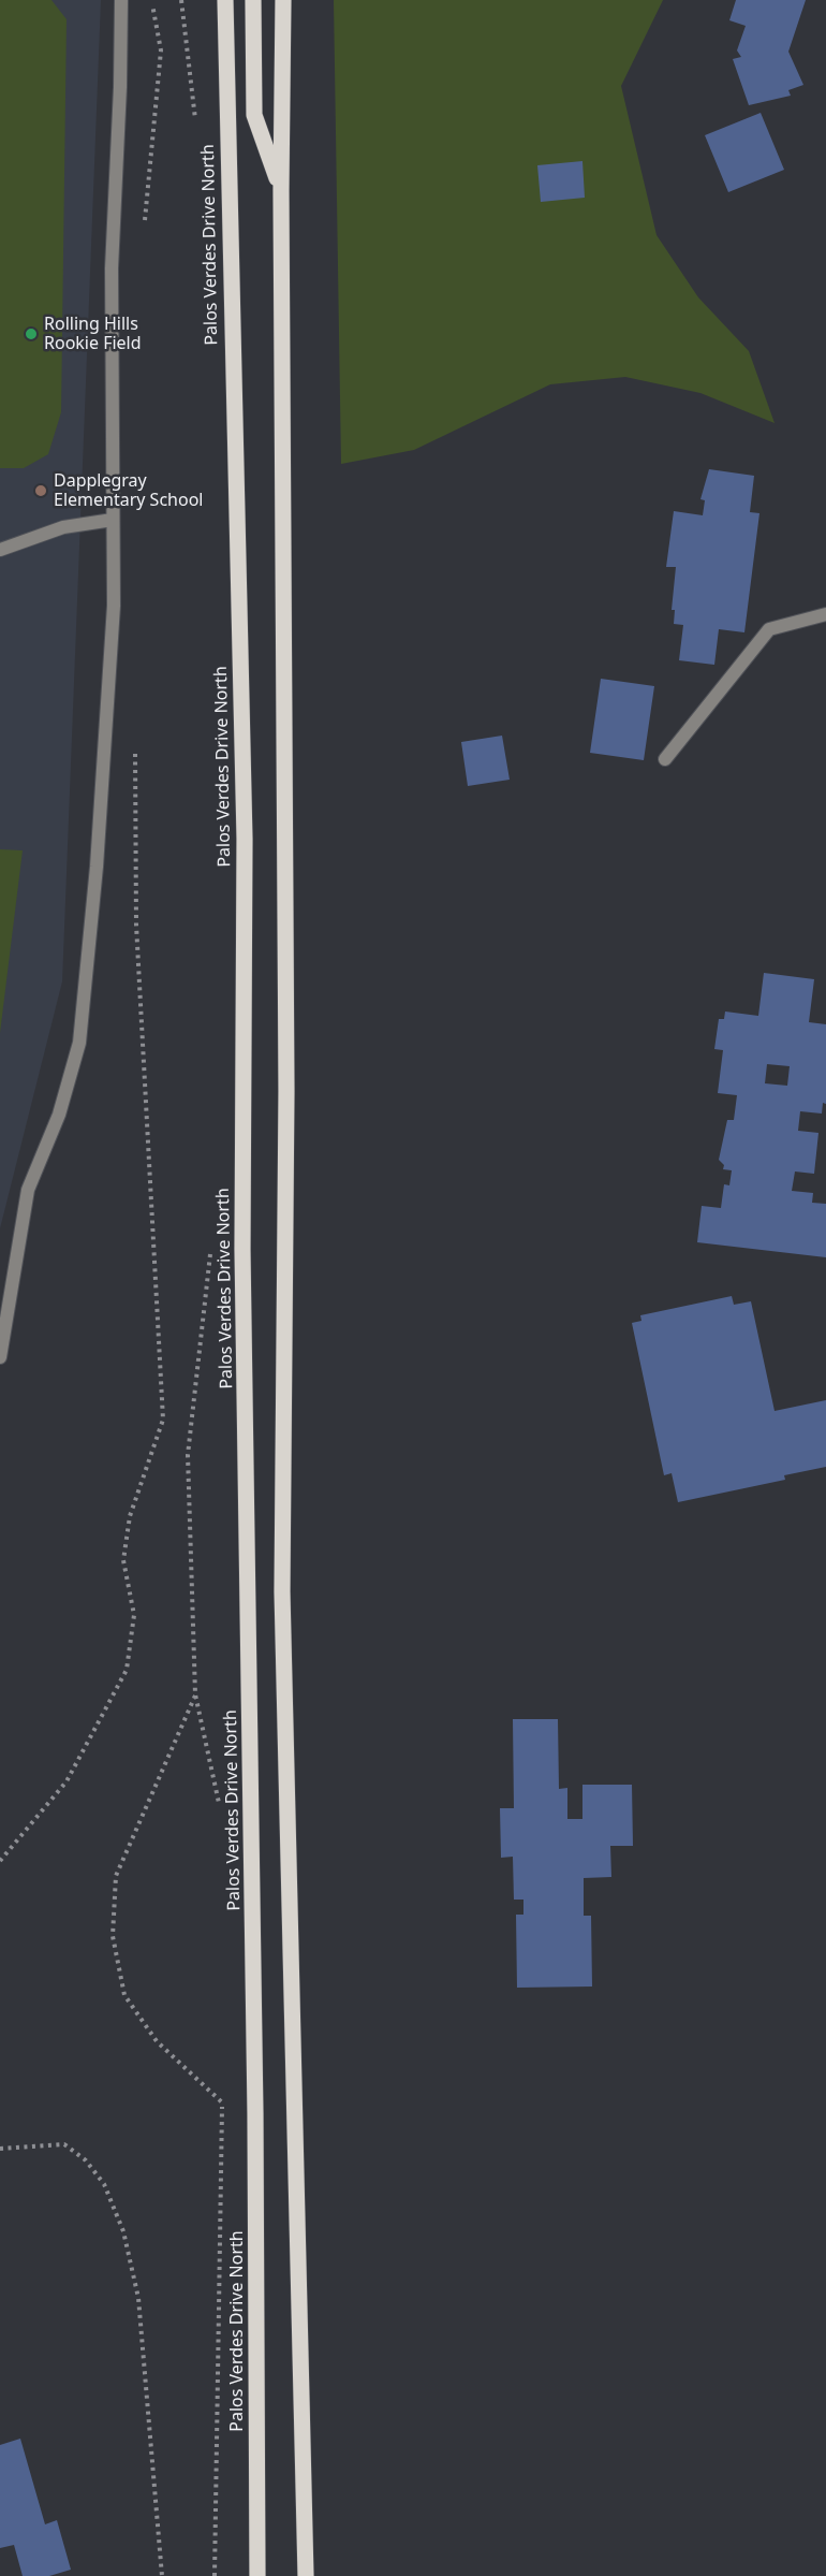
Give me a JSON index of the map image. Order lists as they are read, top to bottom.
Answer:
{
  "streets": {
    "main road": ["Palos Verdes Drive North"]
  },
  "places": ["Rolling Hills Rookie Field", "Dapplegray Elementary School"]
}
